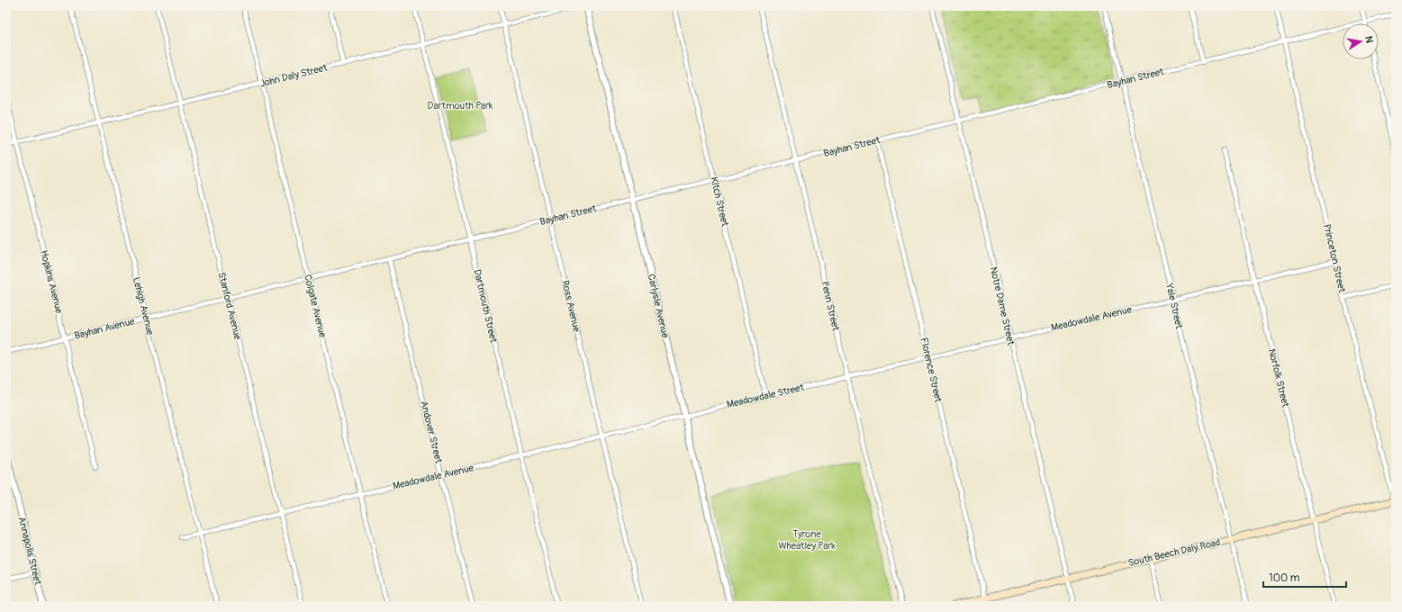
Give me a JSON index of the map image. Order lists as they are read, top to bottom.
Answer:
{
  "streets": {
    "main road": ["South Beech Daly Road"],
    "street": [
      "John Daly Street",
      "Bayhan Street",
      "Kitch Street",
      "Princeton Street",
      "Hopkins Avenue",
      "Lehigh Avenue",
      "Stanford Avenue",
      "Colgate Avenue",
      "Dartmouth Street",
      "Ross Avenue",
      "Carlysle Avenue",
      "Penn Street",
      "Notre Dame Street",
      "Yale Street",
      "Meadowdale Avenue",
      "Bayhan Avenue",
      "Florence Street",
      "Norfolk Street",
      "Meadowdale Street",
      "Andover Street",
      "Annapolis Street"
    ]
  },
  "crossings": [
    ["John Daly Street", "Hopkins Avenue"],
    ["John Daly Street", "Lehigh Avenue"],
    ["John Daly Street", "Stanford Avenue"],
    ["John Daly Street", "Colgate Avenue"],
    ["John Daly Street", "Dartmouth Street"],
    ["John Daly Street", "Ross Avenue"],
    ["Bayhan Street", "Kitch Street"],
    ["Bayhan Street", "Princeton Street"],
    ["Bayhan Street", "Colgate Avenue"],
    ["Bayhan Street", "Dartmouth Street"],
    ["Bayhan Street", "Ross Avenue"],
    ["Bayhan Street", "Carlysle Avenue"],
    ["Bayhan Street", "Penn Street"],
    ["Bayhan Street", "Notre Dame Street"],
    ["Bayhan Street", "Yale Street"],
    ["Bayhan Street", "Bayhan Avenue"],
    ["Bayhan Street", "Florence Street"],
    ["Bayhan Street", "Andover Street"],
    ["Kitch Street", "Meadowdale Street"],
    ["Princeton Street", "Meadowdale Avenue"],
    ["Princeton Street", "South Beech Daly Road"],
    ["Hopkins Avenue", "Bayhan Avenue"],
    ["Lehigh Avenue", "Meadowdale Avenue"],
    ["Lehigh Avenue", "Bayhan Avenue"],
    ["Stanford Avenue", "Meadowdale Avenue"],
    ["Stanford Avenue", "Bayhan Avenue"],
    ["Colgate Avenue", "Meadowdale Avenue"],
    ["Colgate Avenue", "Bayhan Avenue"],
    ["Dartmouth Street", "Meadowdale Avenue"],
    ["Ross Avenue", "Meadowdale Avenue"],
    ["Carlysle Avenue", "Meadowdale Avenue"],
    ["Carlysle Avenue", "Meadowdale Street"],
    ["Penn Street", "Meadowdale Avenue"],
    ["Penn Street", "Meadowdale Street"],
    ["Notre Dame Street", "Meadowdale Avenue"],
    ["Notre Dame Street", "South Beech Daly Road"],
    ["Yale Street", "Meadowdale Avenue"],
    ["Yale Street", "South Beech Daly Road"],
    ["Meadowdale Avenue", "Florence Street"],
    ["Meadowdale Avenue", "Norfolk Street"],
    ["Meadowdale Avenue", "Meadowdale Street"],
    ["Meadowdale Avenue", "Andover Street"],
    ["Florence Street", "South Beech Daly Road"],
    ["Norfolk Street", "South Beech Daly Road"]
  ],
  "parks": ["Dartmouth Park", "Tyrone Wheatley Park"],
  "scale_bar": "100 m",
  "north": "right"
}
